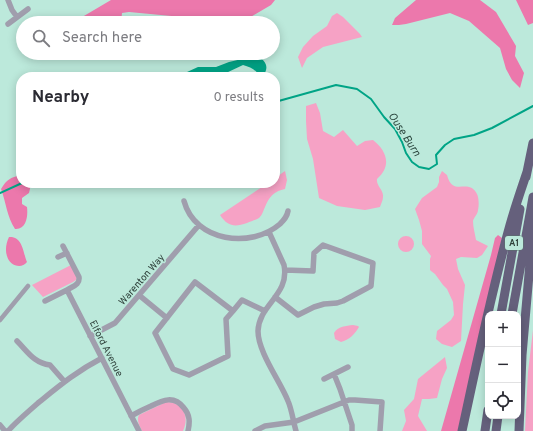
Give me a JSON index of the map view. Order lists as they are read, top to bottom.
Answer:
{
  "streets": {
    "highway": ["A1"],
    "street": ["Warenton Way", "Elford Avenue"]
  },
  "crossings": [
    ["Warenton Way", "Elford Avenue"]
  ],
  "water": ["Ouse Burn"],
  "page": {
    "search": "Search here",
    "heading": ["Nearby", "0 results"],
    "map_buttons": ["+", "−"]
  }
}
